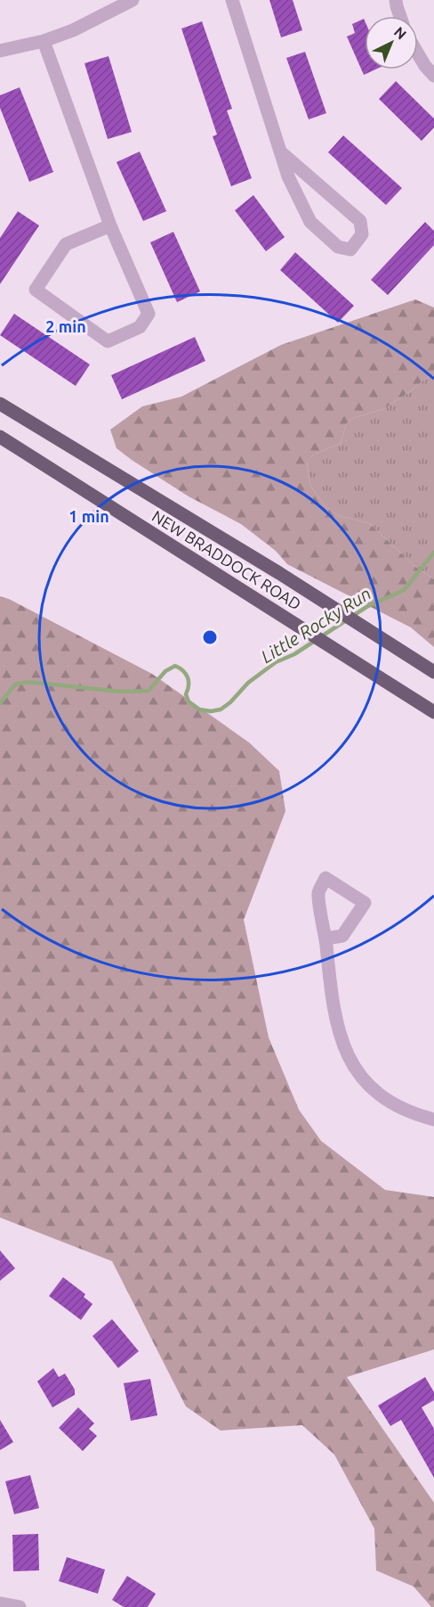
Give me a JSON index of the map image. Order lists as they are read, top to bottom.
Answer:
{
  "streets": {
    "main road": ["NEW BRADDOCK ROAD"]
  },
  "water": ["Little Rocky Run"],
  "north": "top right",
  "rings": ["2 min", "1 min"]
}
